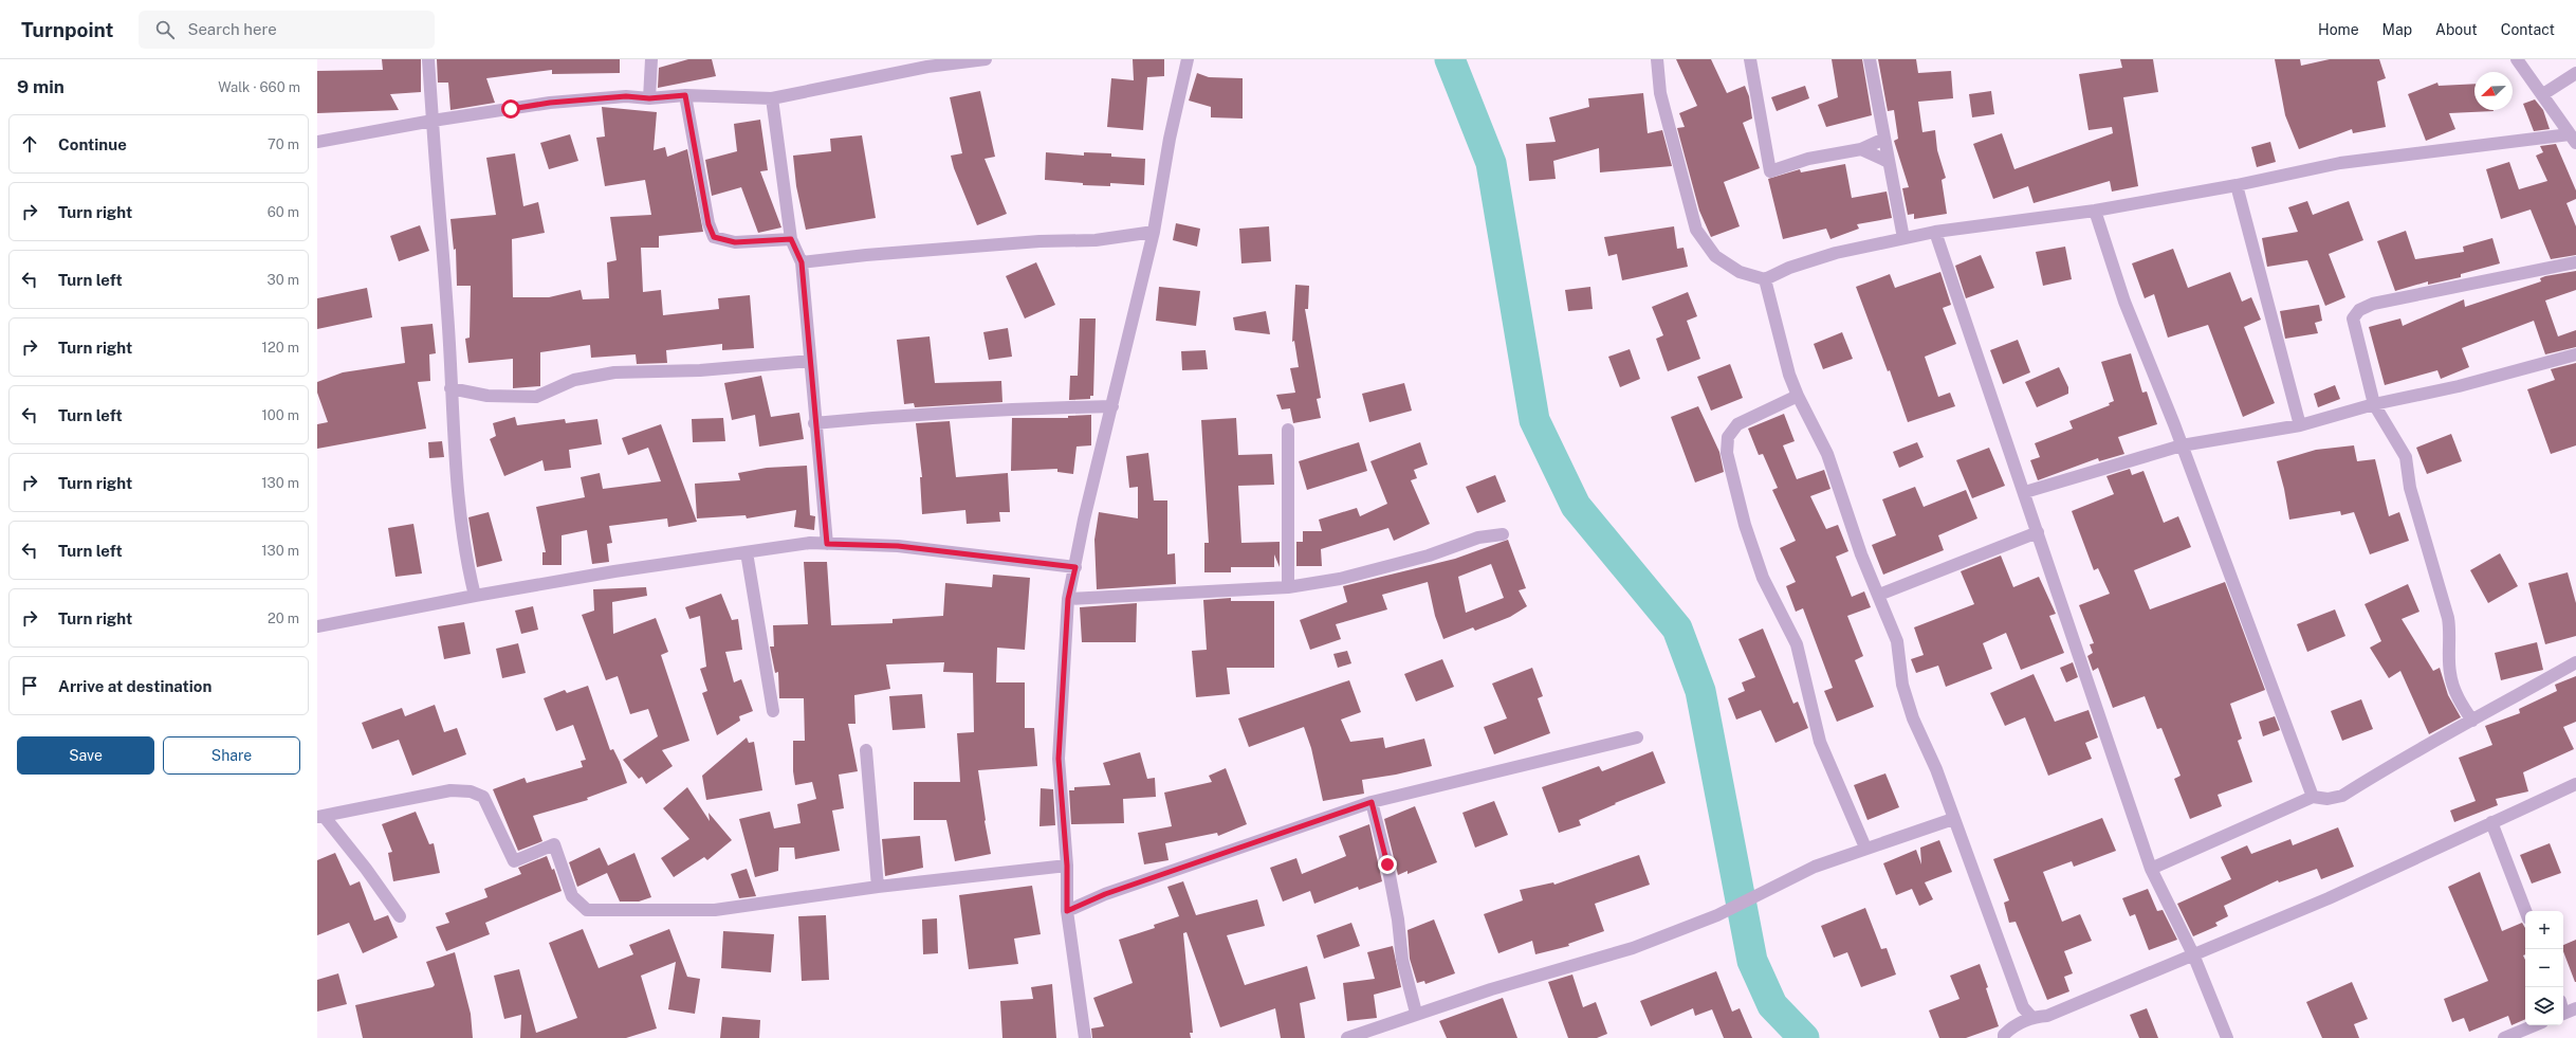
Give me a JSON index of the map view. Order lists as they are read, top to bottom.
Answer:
{
  "north": "bottom left",
  "page": {
    "header": "Turnpoint",
    "search": "Search here",
    "nav": [
      "Home",
      "Map",
      "About",
      "Contact"
    ],
    "heading": ["9 min", "Walk · 660 m"],
    "list": [
      ["Continue", "70 m"],
      ["Turn right", "60 m"],
      ["Turn left", "30 m"],
      ["Turn right", "120 m"],
      ["Turn left", "100 m"],
      ["Turn right", "130 m"],
      ["Turn left", "130 m"],
      ["Turn right", "20 m"],
      "Arrive at destination"
    ],
    "buttons": ["Save", "Share"],
    "map_buttons": ["+", "−"]
  }
}
